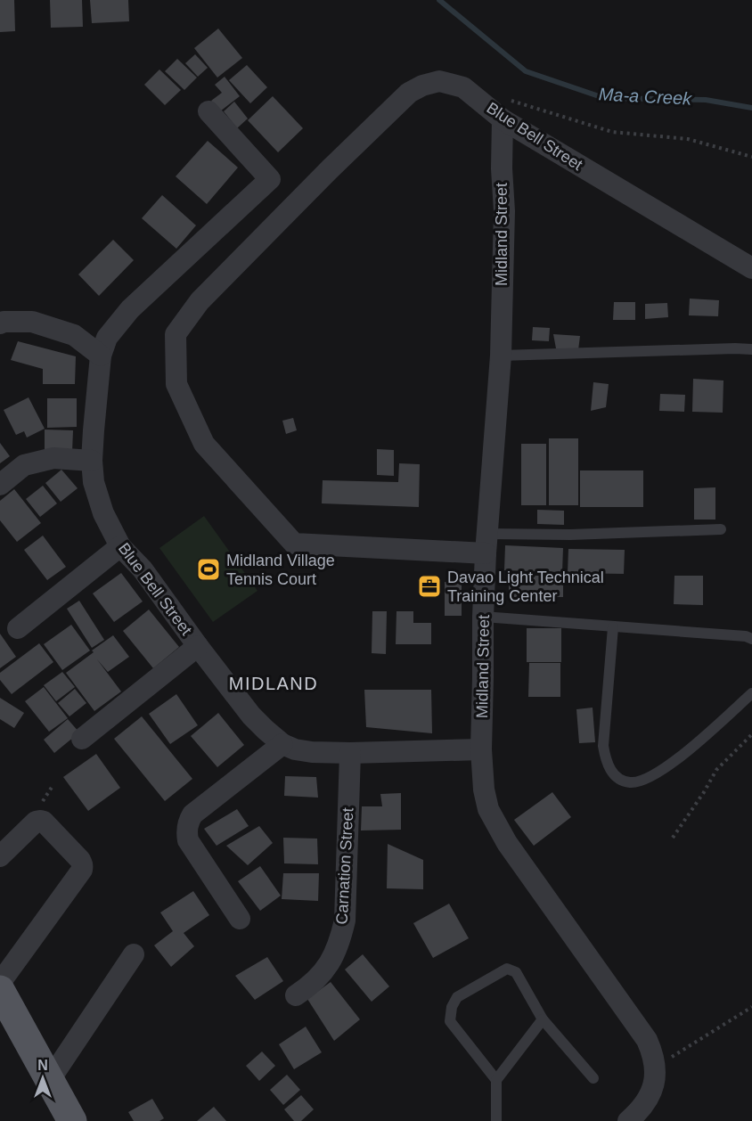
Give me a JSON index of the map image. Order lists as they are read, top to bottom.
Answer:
{
  "streets": {
    "street": ["Blue Bell Street", "Midland Street", "Carnation Street"]
  },
  "crossings": [
    ["Blue Bell Street", "Midland Street"],
    ["Blue Bell Street", "Carnation Street"]
  ],
  "districts": ["MIDLAND"],
  "water": ["Ma-a Creek"],
  "places": {
    "sports": ["Midland Village Tennis Court"],
    "office": ["Davao Light Technical Training Center"]
  },
  "north": "top"
}
